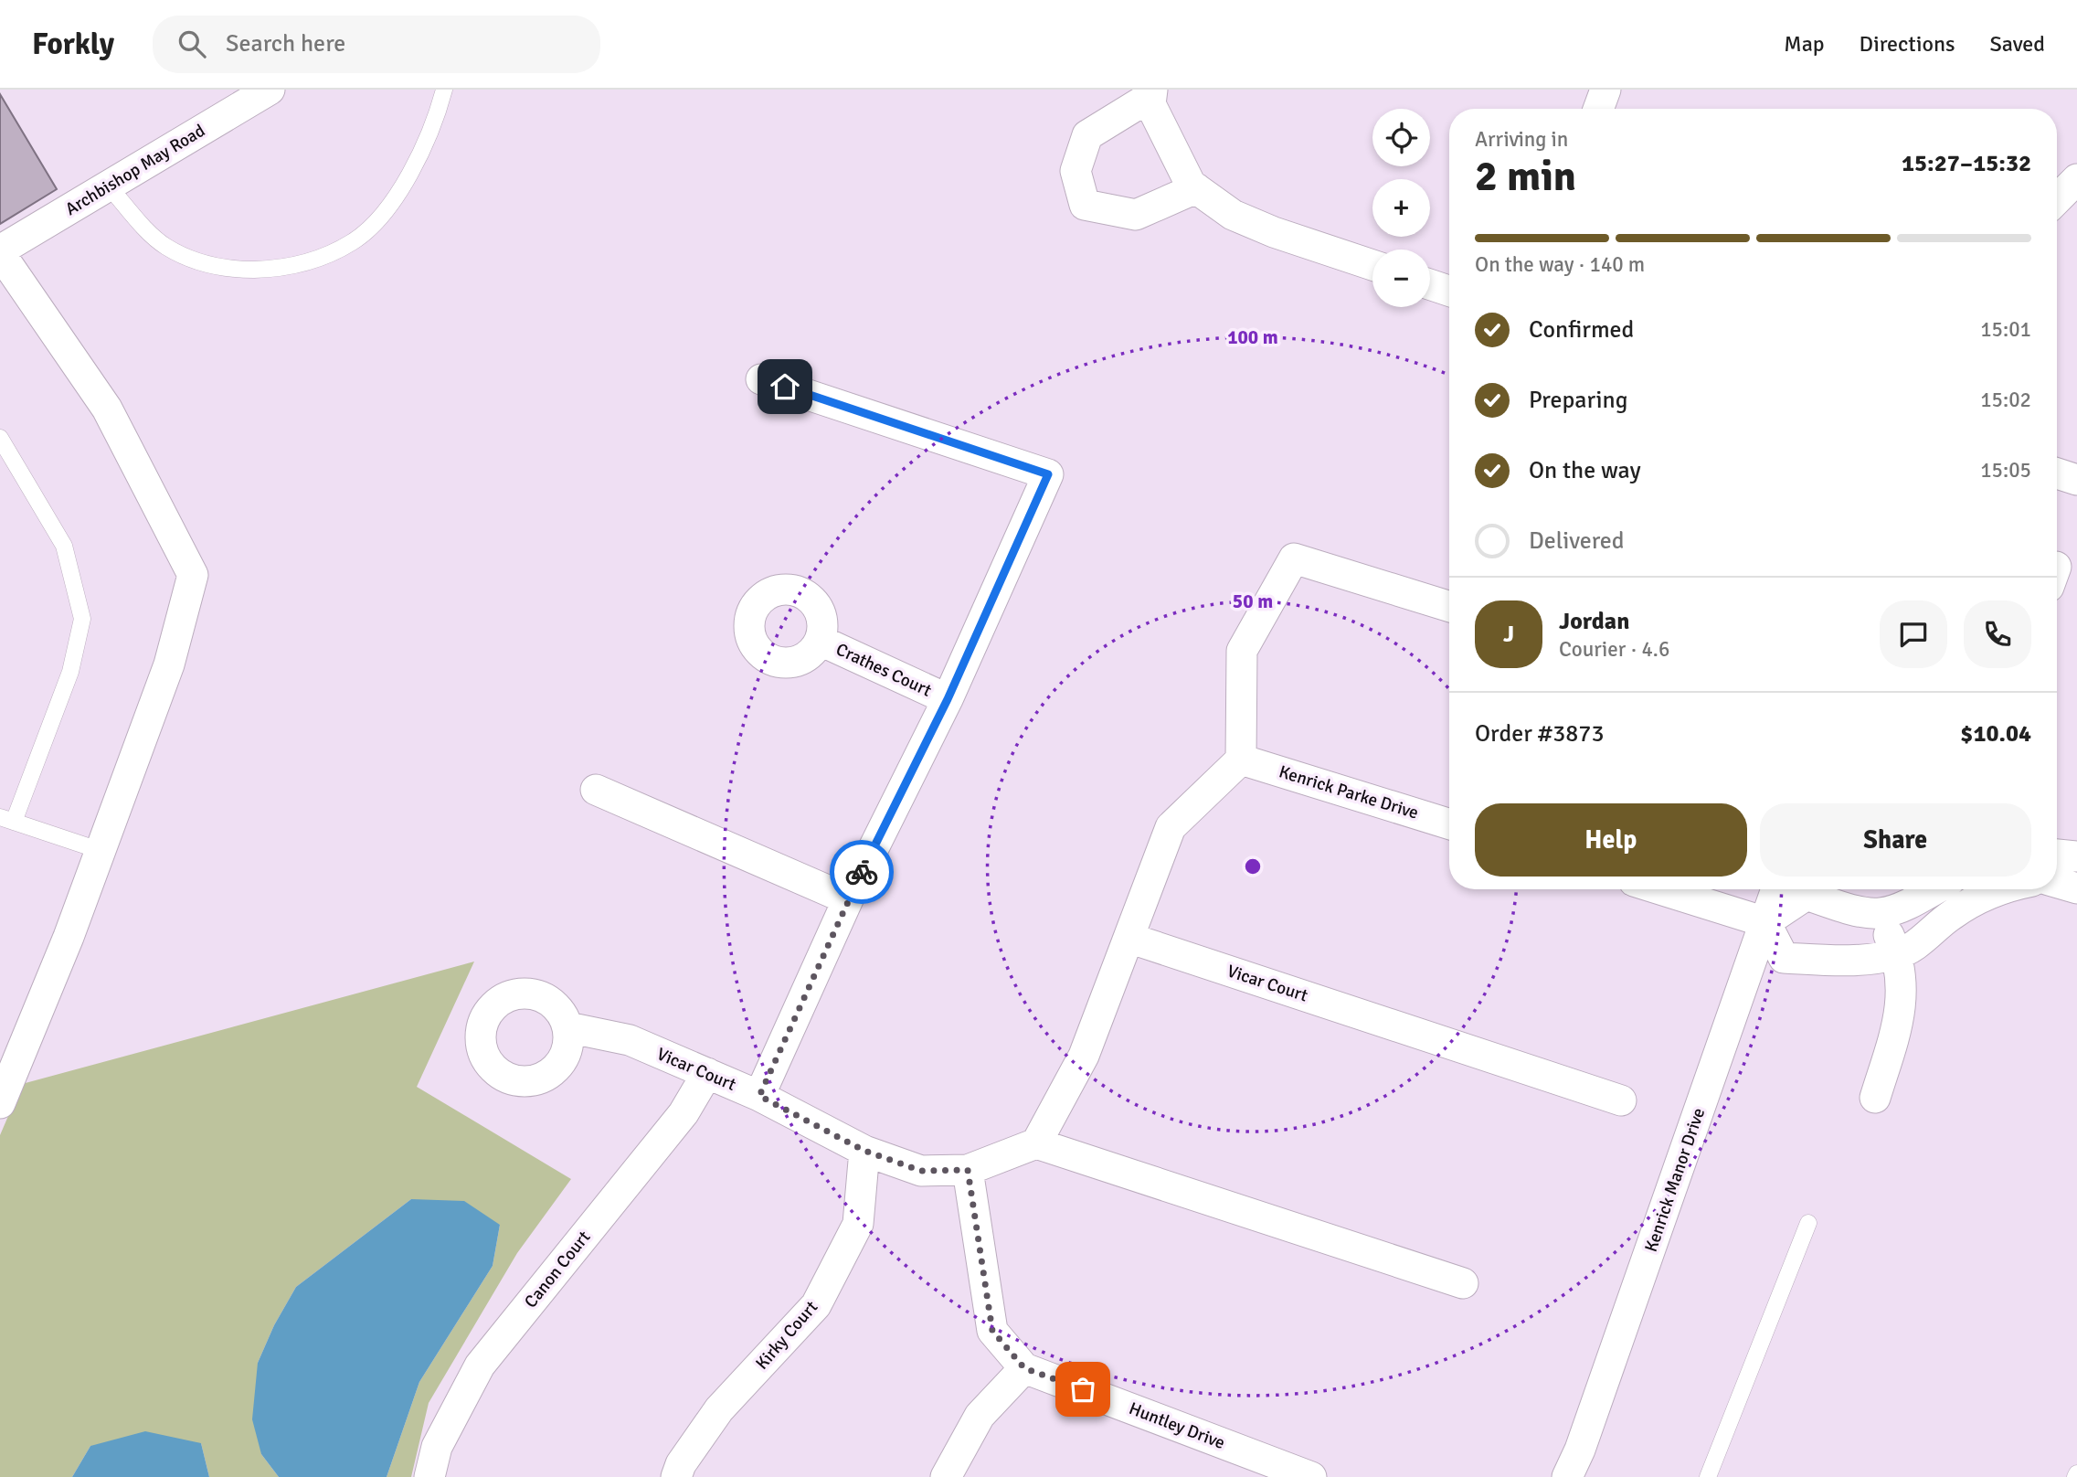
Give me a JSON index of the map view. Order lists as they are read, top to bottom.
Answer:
{
  "streets": {
    "street": [
      "Archbishop May Road",
      "Crathes Court",
      "Kenrick Parke Drive",
      "Vicar Court",
      "Kenrick Manor Drive",
      "Canon Court",
      "Kirky Court",
      "Huntley Drive"
    ]
  },
  "crossings": [
    ["Crathes Court", "Vicar Court"],
    ["Vicar Court", "Canon Court"],
    ["Vicar Court", "Kirky Court"],
    ["Vicar Court", "Huntley Drive"]
  ],
  "page": {
    "header": "Forkly",
    "search": "Search here",
    "nav": ["Map", "Directions", "Saved"],
    "map_buttons": ["+", "−"],
    "heading": ["2 min", "Arriving in", "15:27–15:32"],
    "panel": [
      "Jordan",
      "Courier · 4.6",
      "Order #3873",
      "$10.04"
    ],
    "bar": "On the way · 140 m",
    "list": [
      ["Confirmed", "15:01"],
      ["Preparing", "15:02"],
      ["On the way", "15:05"],
      "Delivered"
    ],
    "round": "J",
    "buttons": ["Help", "Share"]
  },
  "rings": ["100 m", "50 m"]
}
